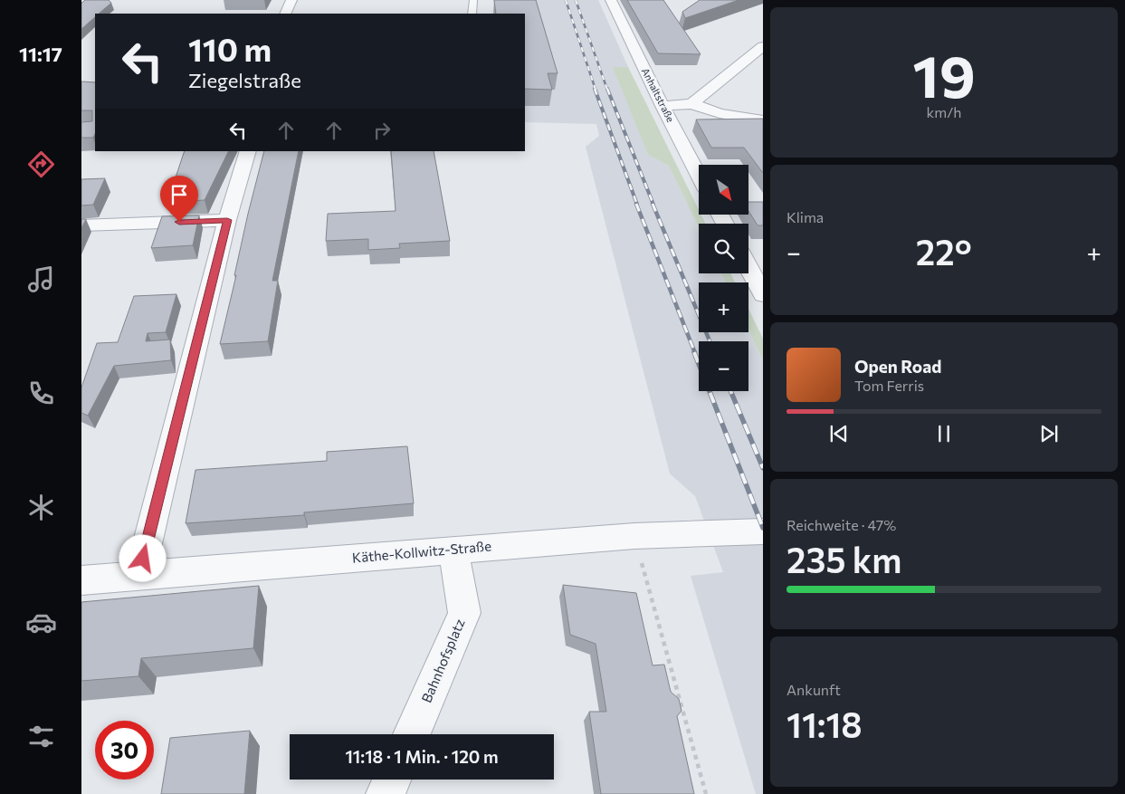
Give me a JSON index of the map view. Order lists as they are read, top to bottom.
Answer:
{
  "streets": {
    "street": ["Anhaltstraße", "Käthe-Kollwitz-Straße", "Bahnhofsplatz"]
  },
  "crossings": [
    ["Käthe-Kollwitz-Straße", "Bahnhofsplatz"]
  ],
  "north": "bottom right",
  "page": {
    "tabs": "11:17",
    "tile": [
      ["19", "km/h"],
      "Klima",
      ["Reichweite · 47%", "235 km"],
      ["Ankunft", "11:18"]
    ],
    "turn": ["110 m", "Ziegelstraße"],
    "map_buttons": ["+", "−"],
    "heat": ["−", "22°", "+"],
    "song": ["Open Road", "Tom Ferris"],
    "limit": "30",
    "trip": "11:18 · 1 Min. · 120 m"
  }
}
